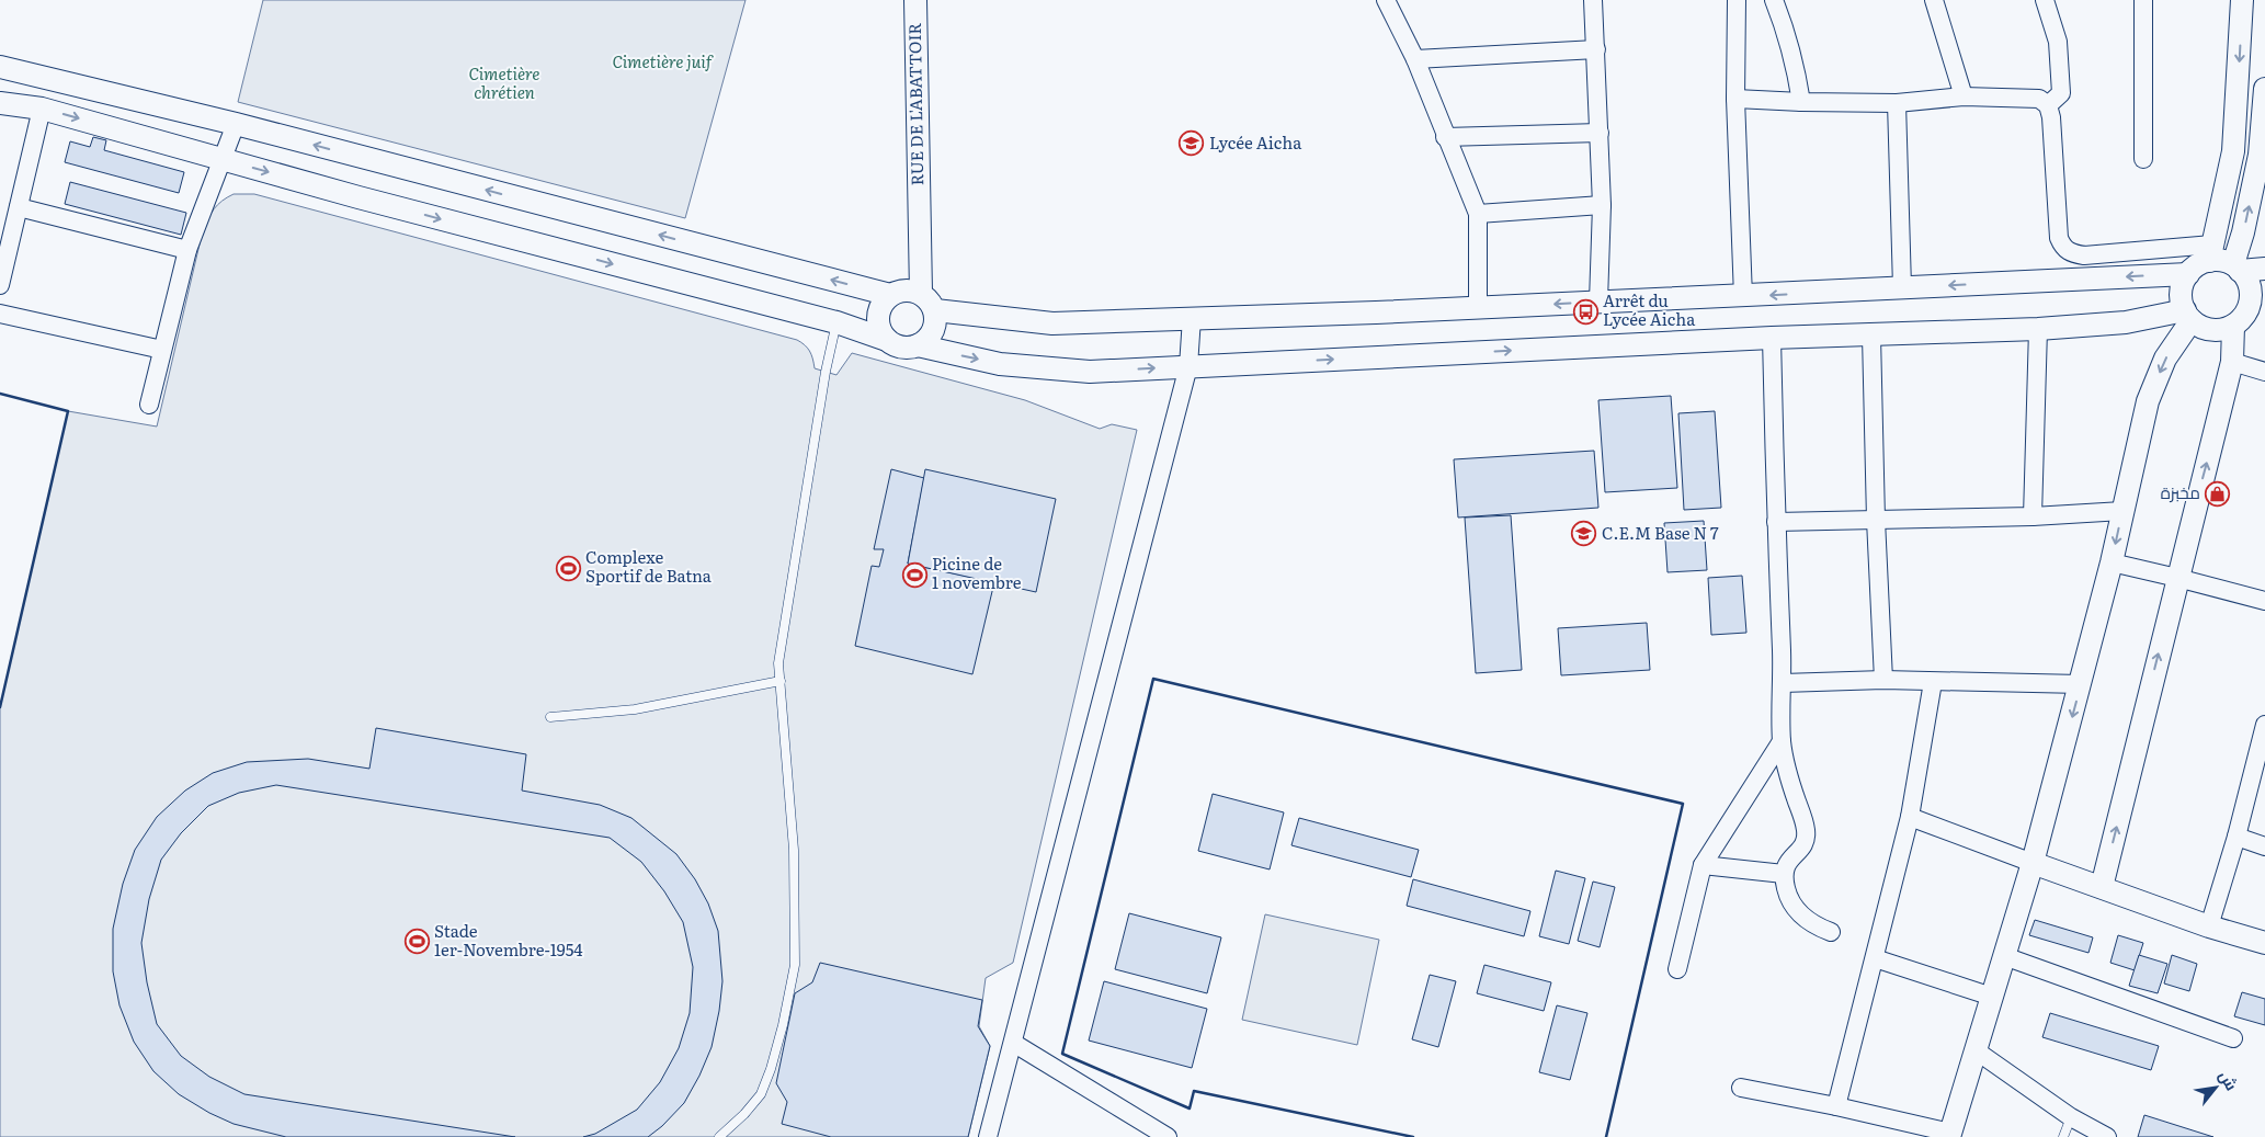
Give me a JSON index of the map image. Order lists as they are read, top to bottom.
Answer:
{
  "streets": {
    "street": ["RUE DE L'ABATTOIR"]
  },
  "parks": ["Cimetière juif", "Cimetière chrétien"],
  "places": {
    "school or university": ["Lycée Aicha", "C.E.M Base N 7"],
    "bus stop": ["Arrêt du Lycée Aicha"],
    "shop": ["مخبزة"],
    "sports": ["Complexe Sportif de Batna", "Picine de 1 novembre", "Stade 1er-Novembre-1954"]
  },
  "north": "top right"
}
